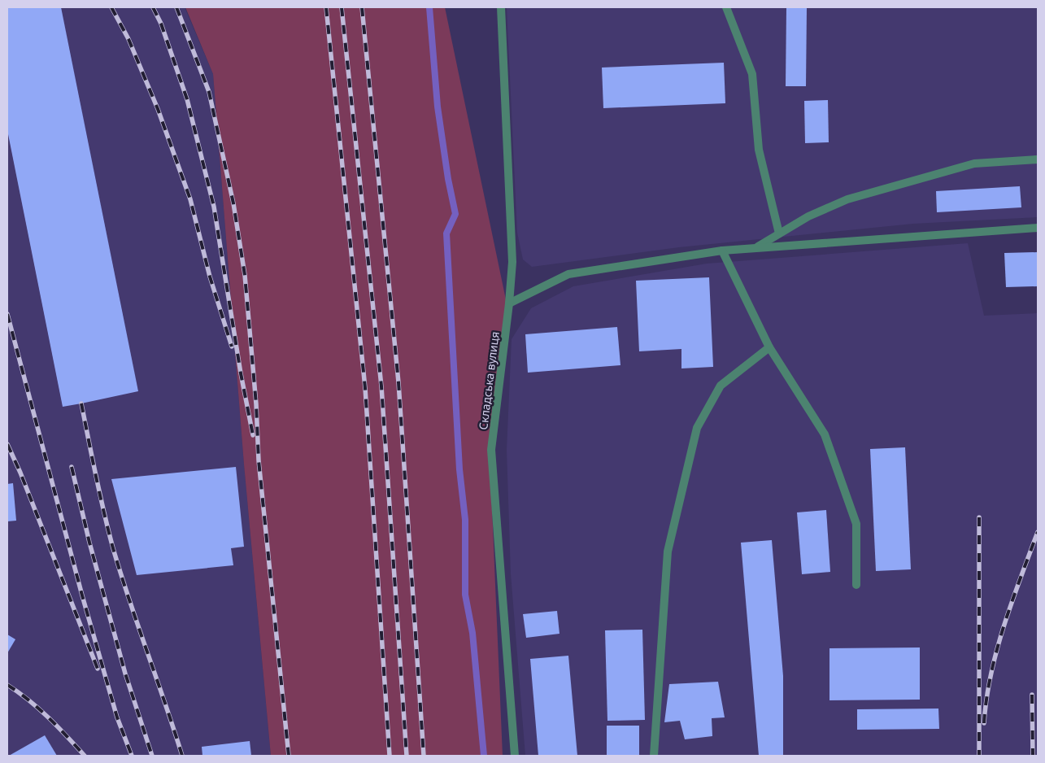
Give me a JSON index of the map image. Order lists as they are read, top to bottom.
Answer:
{
  "streets": {
    "street": ["Складська вулиця"]
  }
}
